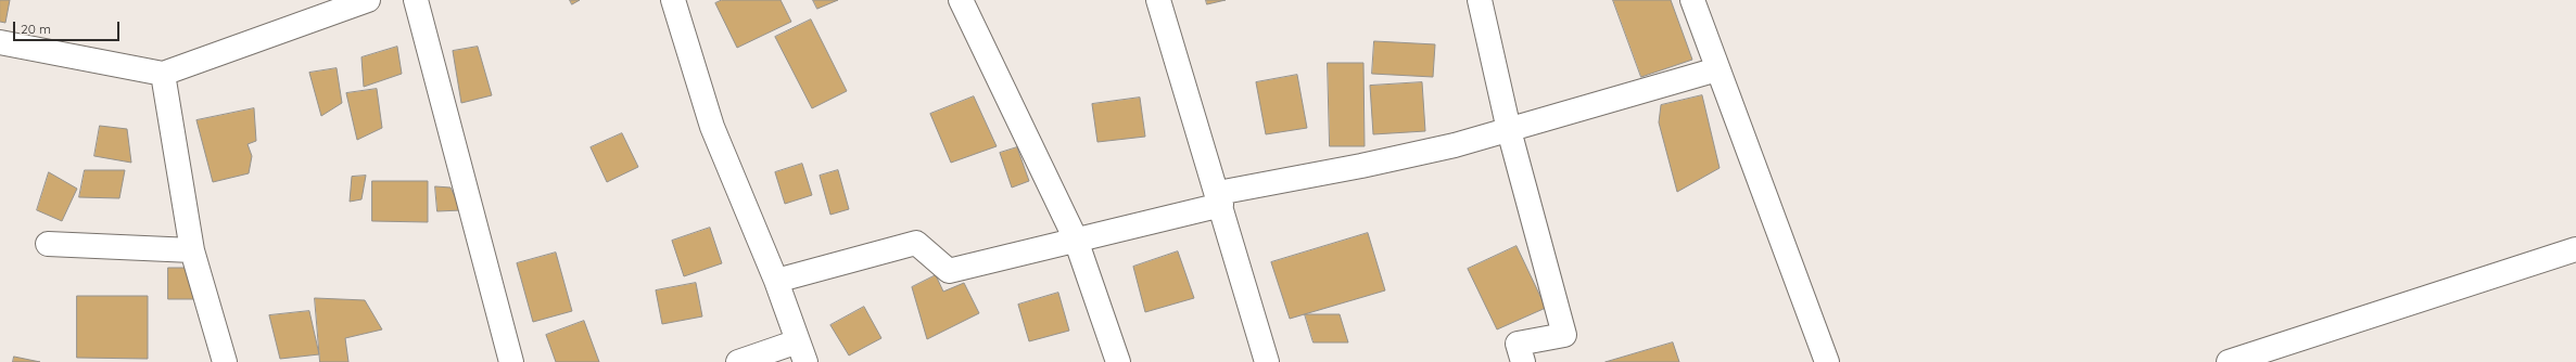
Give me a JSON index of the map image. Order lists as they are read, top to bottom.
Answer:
{
  "scale_bar": "20 m"
}
